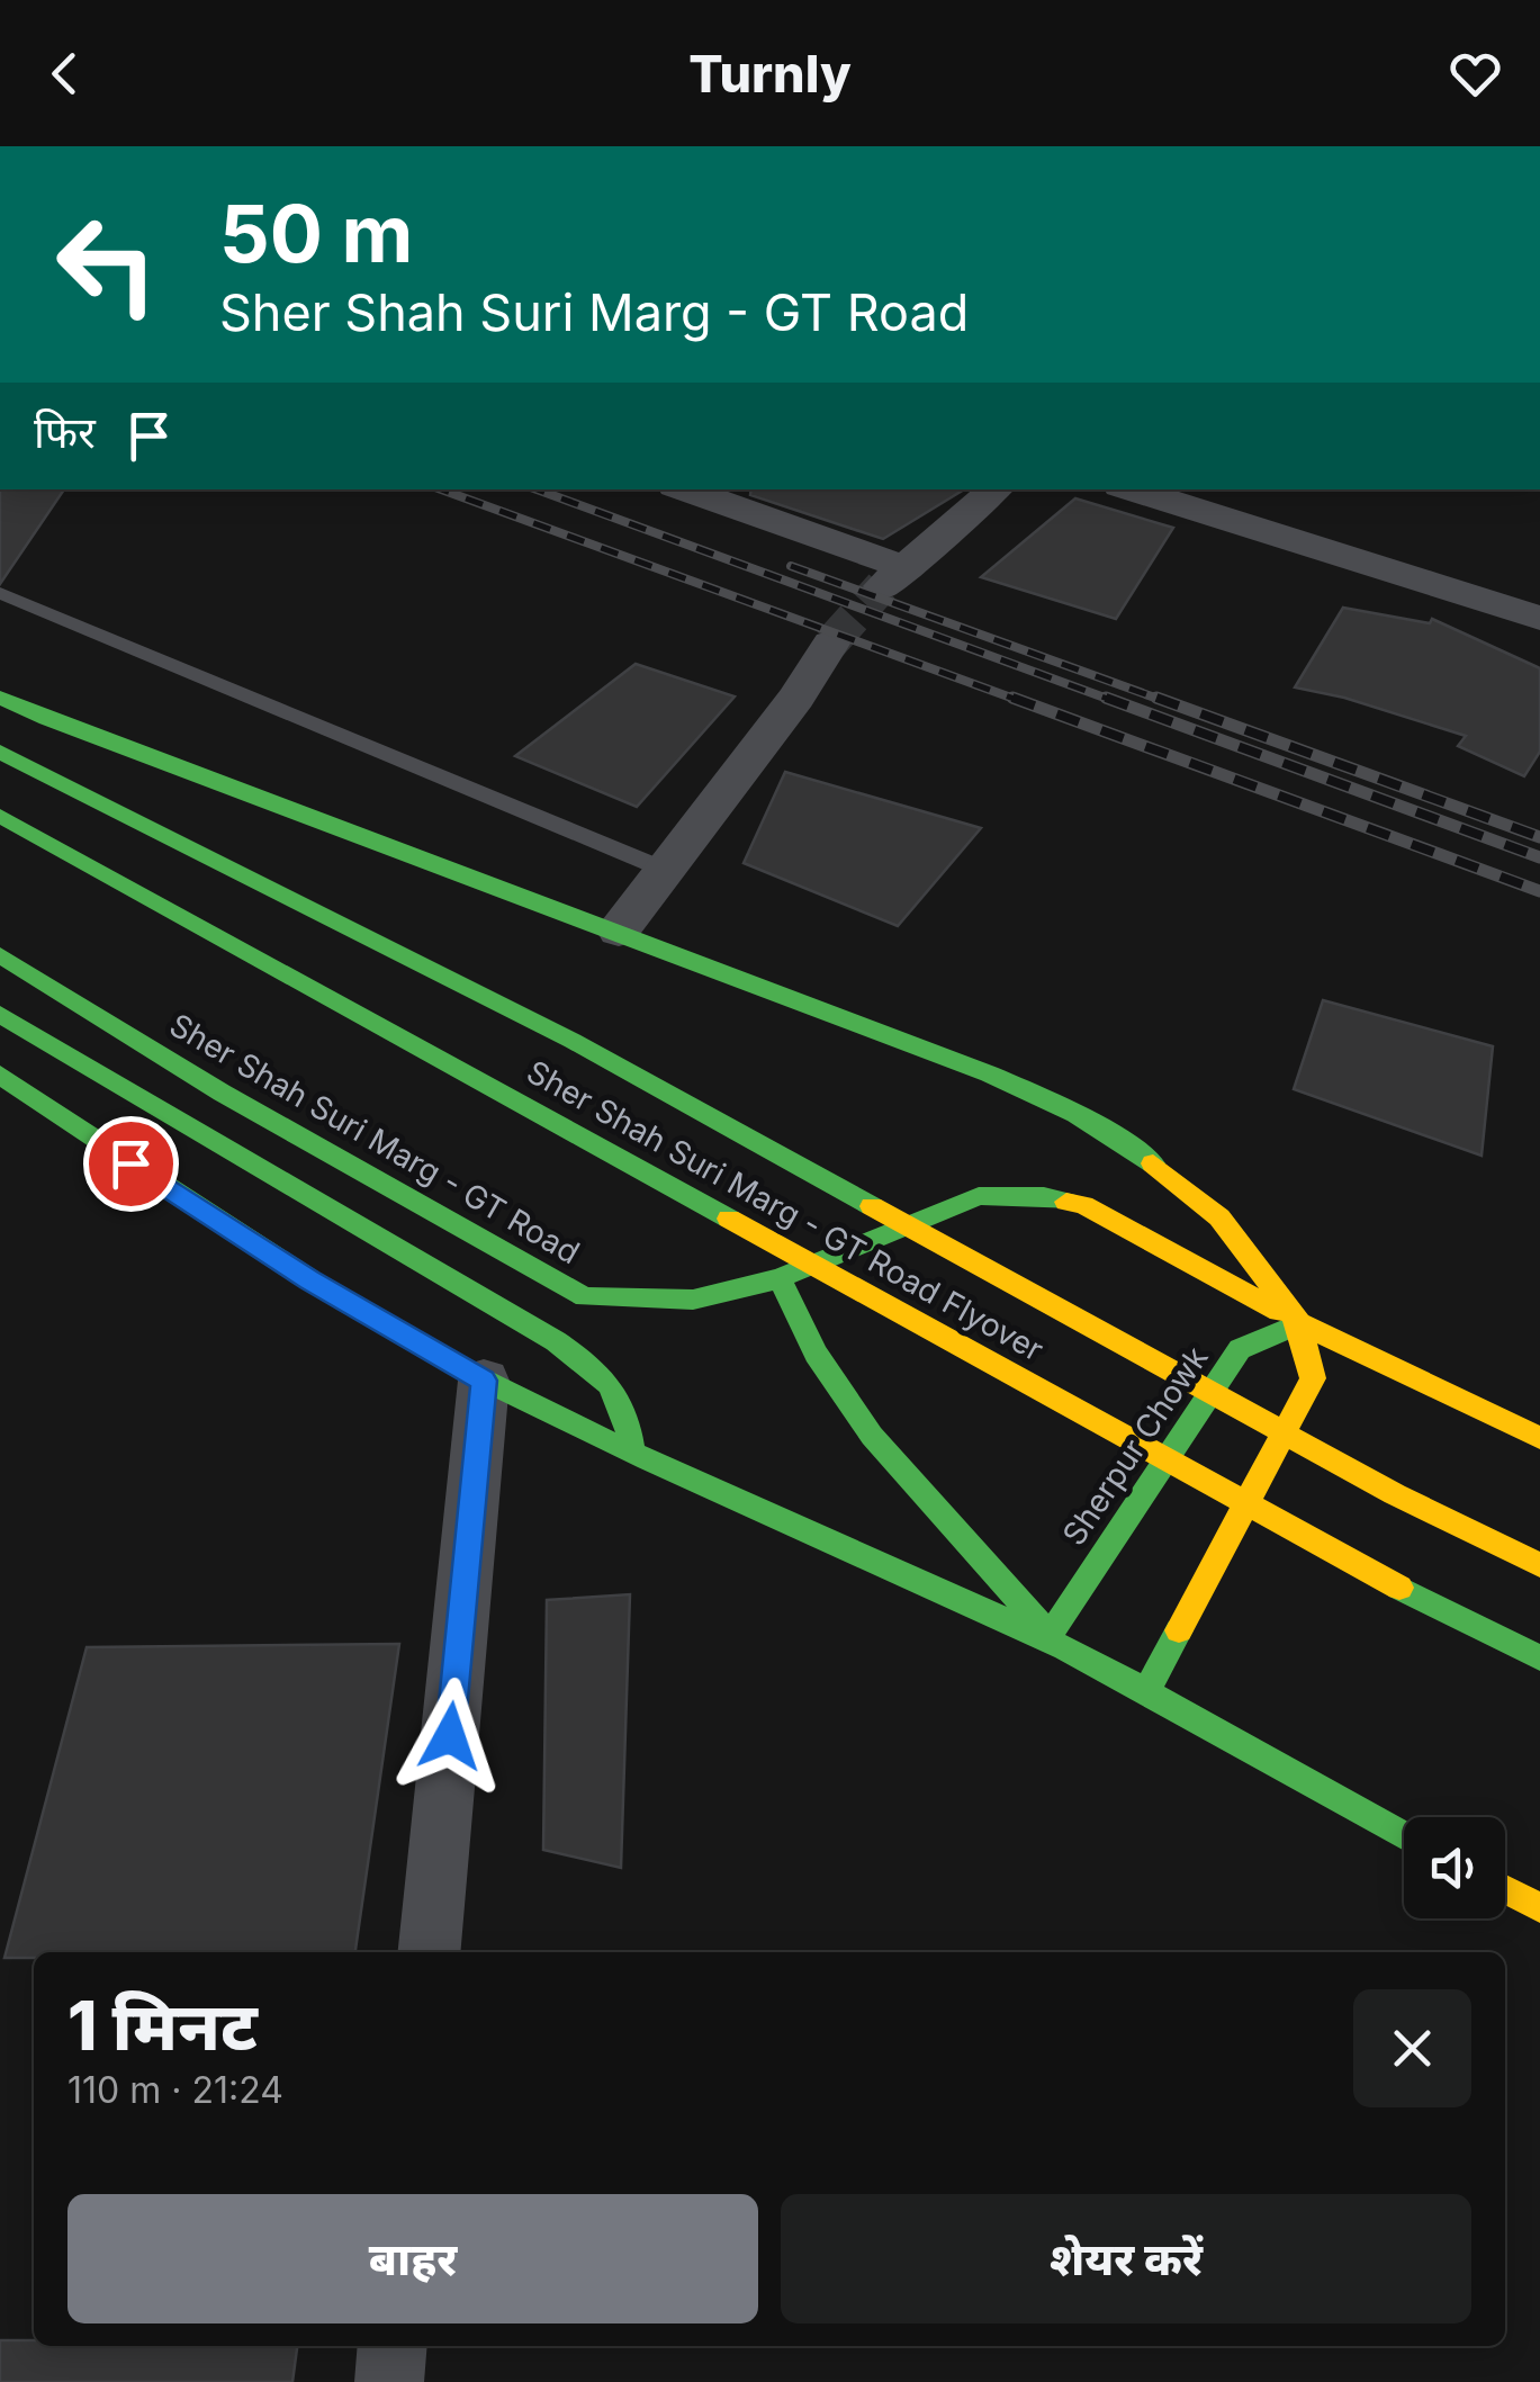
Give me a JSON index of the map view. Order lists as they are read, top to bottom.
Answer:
{
  "streets": {
    "main road": ["Sher Shah Suri Marg - GT Road", "Sher Shah Suri Marg - GT Road Flyover", "Sherpur Chowk"]
  },
  "crossings": [
    ["Sher Shah Suri Marg - GT Road", "Sherpur Chowk"]
  ],
  "page": {
    "header": "Turnly",
    "turn": ["50 m", "Sher Shah Suri Marg - GT Road"],
    "then": "फिर",
    "heading": ["1 मिनट", "110 m · 21:24"],
    "buttons": ["बाहर", "शेयर करें"]
  }
}
